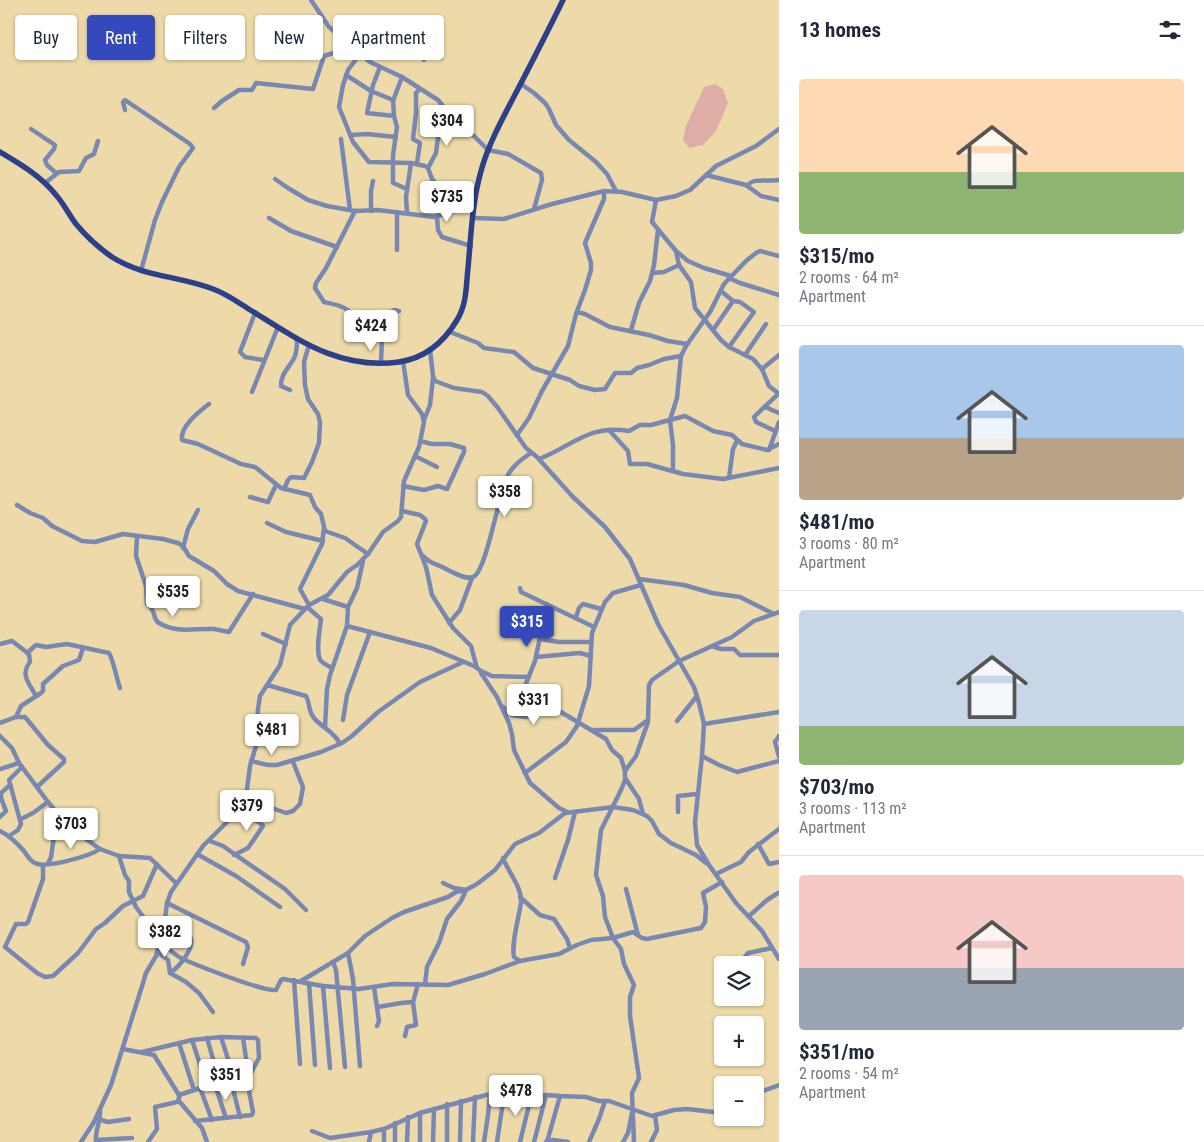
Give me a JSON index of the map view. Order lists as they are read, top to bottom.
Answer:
{
  "page": {
    "heading": "13 homes",
    "chip": [
      "Buy",
      "Rent",
      "Filters",
      "New",
      "Apartment"
    ],
    "list": [
      {
        "name": "$315/mo",
        "note": "2 rooms · 64 m² · Apartment"
      },
      {
        "name": "$481/mo",
        "note": "3 rooms · 80 m² · Apartment"
      },
      {
        "name": "$703/mo",
        "note": "3 rooms · 113 m² · Apartment"
      },
      {
        "name": "$351/mo",
        "note": "2 rooms · 54 m² · Apartment"
      }
    ],
    "price": [
      "$304",
      "$735",
      "$424",
      "$358",
      "$535",
      "$315",
      "$331",
      "$481",
      "$379",
      "$703",
      "$382",
      "$351",
      "$478"
    ],
    "map_buttons": ["+", "−"]
  }
}
